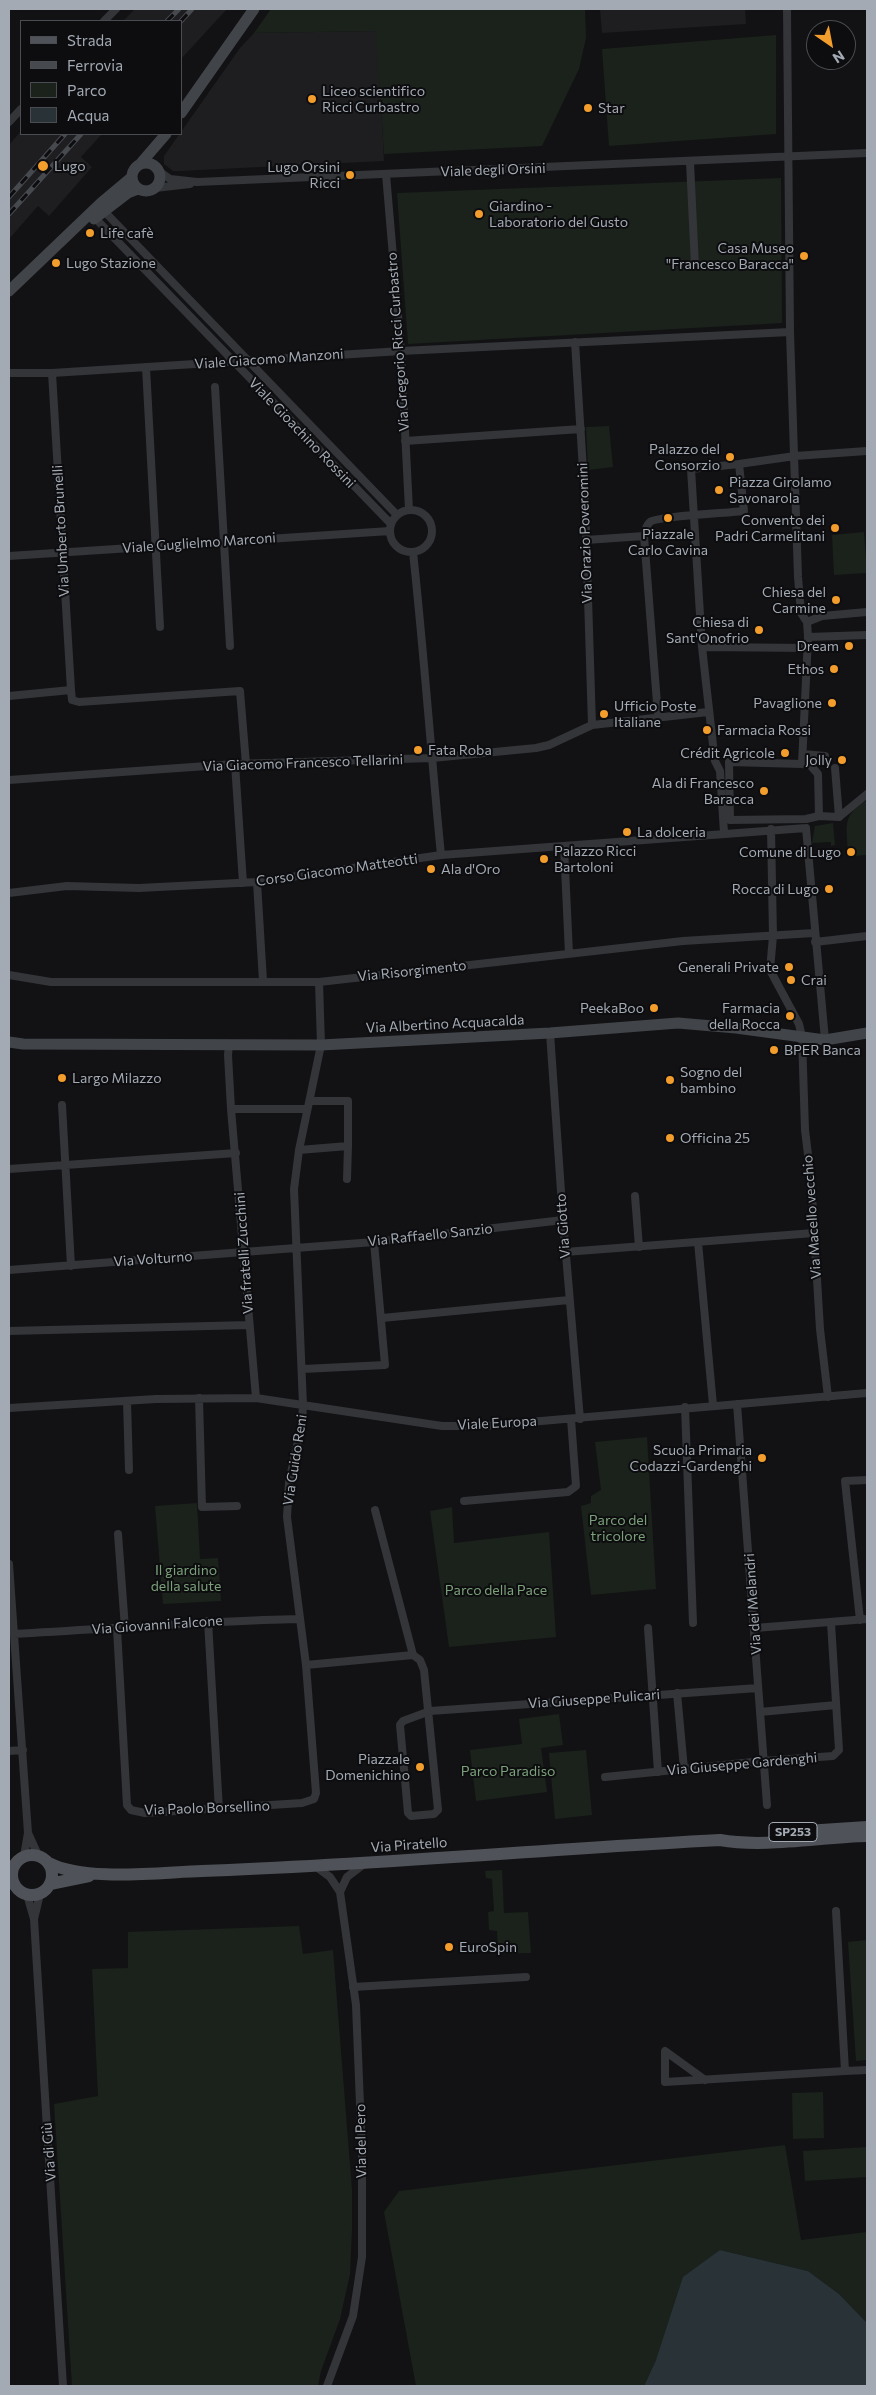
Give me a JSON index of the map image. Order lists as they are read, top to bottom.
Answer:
{
  "streets": {
    "main road": ["Via Albertino Acquacalda", "SP253", "Via Piratello"],
    "street": [
      "Viale degli Orsini",
      "Via Gregorio Ricci Curbastro",
      "Viale Giacomo Manzoni",
      "Viale Gioachino Rossini",
      "Via Umberto Brunelli",
      "Via Orazio Poveromini",
      "Viale Guglielmo Marconi",
      "Via Giacomo Francesco Tellarini",
      "Corso Giacomo Matteotti",
      "Via Risorgimento",
      "Via Macello vecchio",
      "Via Giotto",
      "Via Raffaello Sanzio",
      "Via fratelli Zucchini",
      "Via Volturno",
      "Viale Europa",
      "Via Guido Reni",
      "Via dei Melandri",
      "Via Giovanni Falcone",
      "Via Giuseppe Pulicari",
      "Via Giuseppe Gardenghi",
      "Via Paolo Borsellino",
      "Via del Pero",
      "Via di Giù"
    ]
  },
  "crossings": [
    ["Viale degli Orsini", "Via Gregorio Ricci Curbastro"],
    ["Via Gregorio Ricci Curbastro", "Viale Giacomo Manzoni"],
    ["Via Gregorio Ricci Curbastro", "Viale Gioachino Rossini"],
    ["Via Gregorio Ricci Curbastro", "Viale Guglielmo Marconi"],
    ["Viale Giacomo Manzoni", "Viale Gioachino Rossini"],
    ["Viale Giacomo Manzoni", "Via Umberto Brunelli"],
    ["Viale Giacomo Manzoni", "Via Orazio Poveromini"],
    ["Viale Gioachino Rossini", "Viale Guglielmo Marconi"],
    ["Via Umberto Brunelli", "Viale Guglielmo Marconi"],
    ["Via Orazio Poveromini", "Via Giacomo Francesco Tellarini"],
    ["Corso Giacomo Matteotti", "Via Macello vecchio"],
    ["Via Risorgimento", "Via Macello vecchio"],
    ["Via Risorgimento", "Via Guido Reni"],
    ["Via Albertino Acquacalda", "Via Macello vecchio"],
    ["Via Albertino Acquacalda", "Via Giotto"],
    ["Via Albertino Acquacalda", "Via fratelli Zucchini"],
    ["Via Albertino Acquacalda", "Via Guido Reni"],
    ["Via Macello vecchio", "Viale Europa"],
    ["Via Giotto", "Via Raffaello Sanzio"],
    ["Via Giotto", "Viale Europa"],
    ["Via Raffaello Sanzio", "Via Volturno"],
    ["Via Raffaello Sanzio", "Via Guido Reni"],
    ["Via fratelli Zucchini", "Via Volturno"],
    ["Via fratelli Zucchini", "Viale Europa"],
    ["Via Volturno", "Via Guido Reni"],
    ["Viale Europa", "Via Guido Reni"],
    ["Viale Europa", "Via dei Melandri"],
    ["Via Guido Reni", "Via Giovanni Falcone"],
    ["Via Guido Reni", "Via Paolo Borsellino"],
    ["Via dei Melandri", "Via Giuseppe Pulicari"],
    ["Via dei Melandri", "Via Giuseppe Gardenghi"],
    ["Via Giovanni Falcone", "Via Paolo Borsellino"],
    ["Via Piratello", "Via di Giù"]
  ],
  "parks": [
    "Parco del tricolore",
    "Il giardino della salute",
    "Parco della Pace",
    "Parco Paradiso"
  ],
  "places": [
    "Liceo scientifico Ricci Curbastro",
    "Star",
    "Lugo",
    "Lugo Orsini Ricci",
    "Giardino - Laboratorio del Gusto",
    "Life cafè",
    "Casa Museo \"Francesco Baracca\"",
    "Lugo Stazione",
    "Palazzo del Consorzio",
    "Piazza Girolamo Savonarola",
    "Piazzale Carlo Cavina",
    "Convento dei Padri Carmelitani",
    "Chiesa del Carmine",
    "Chiesa di Sant'Onofrio",
    "Dream",
    "Ethos",
    "Pavaglione",
    "Ufficio Poste Italiane",
    "Farmacia Rossi",
    "Fata Roba",
    "Crédit Agricole",
    "Jolly",
    "Ala di Francesco Baracca",
    "La dolceria",
    "Comune di Lugo",
    "Palazzo Ricci Bartoloni",
    "Ala d'Oro",
    "Rocca di Lugo",
    "Generali Private",
    "Crai",
    "PeekaBoo",
    "Farmacia della Rocca",
    "BPER Banca",
    "Largo Milazzo",
    "Sogno del bambino",
    "Officina 25",
    "Scuola Primaria Codazzi-Gardenghi",
    "Piazzale Domenichino",
    "EuroSpin"
  ],
  "legend": [
    "Strada",
    "Ferrovia",
    "Parco",
    "Acqua"
  ],
  "north": "bottom right"
}
